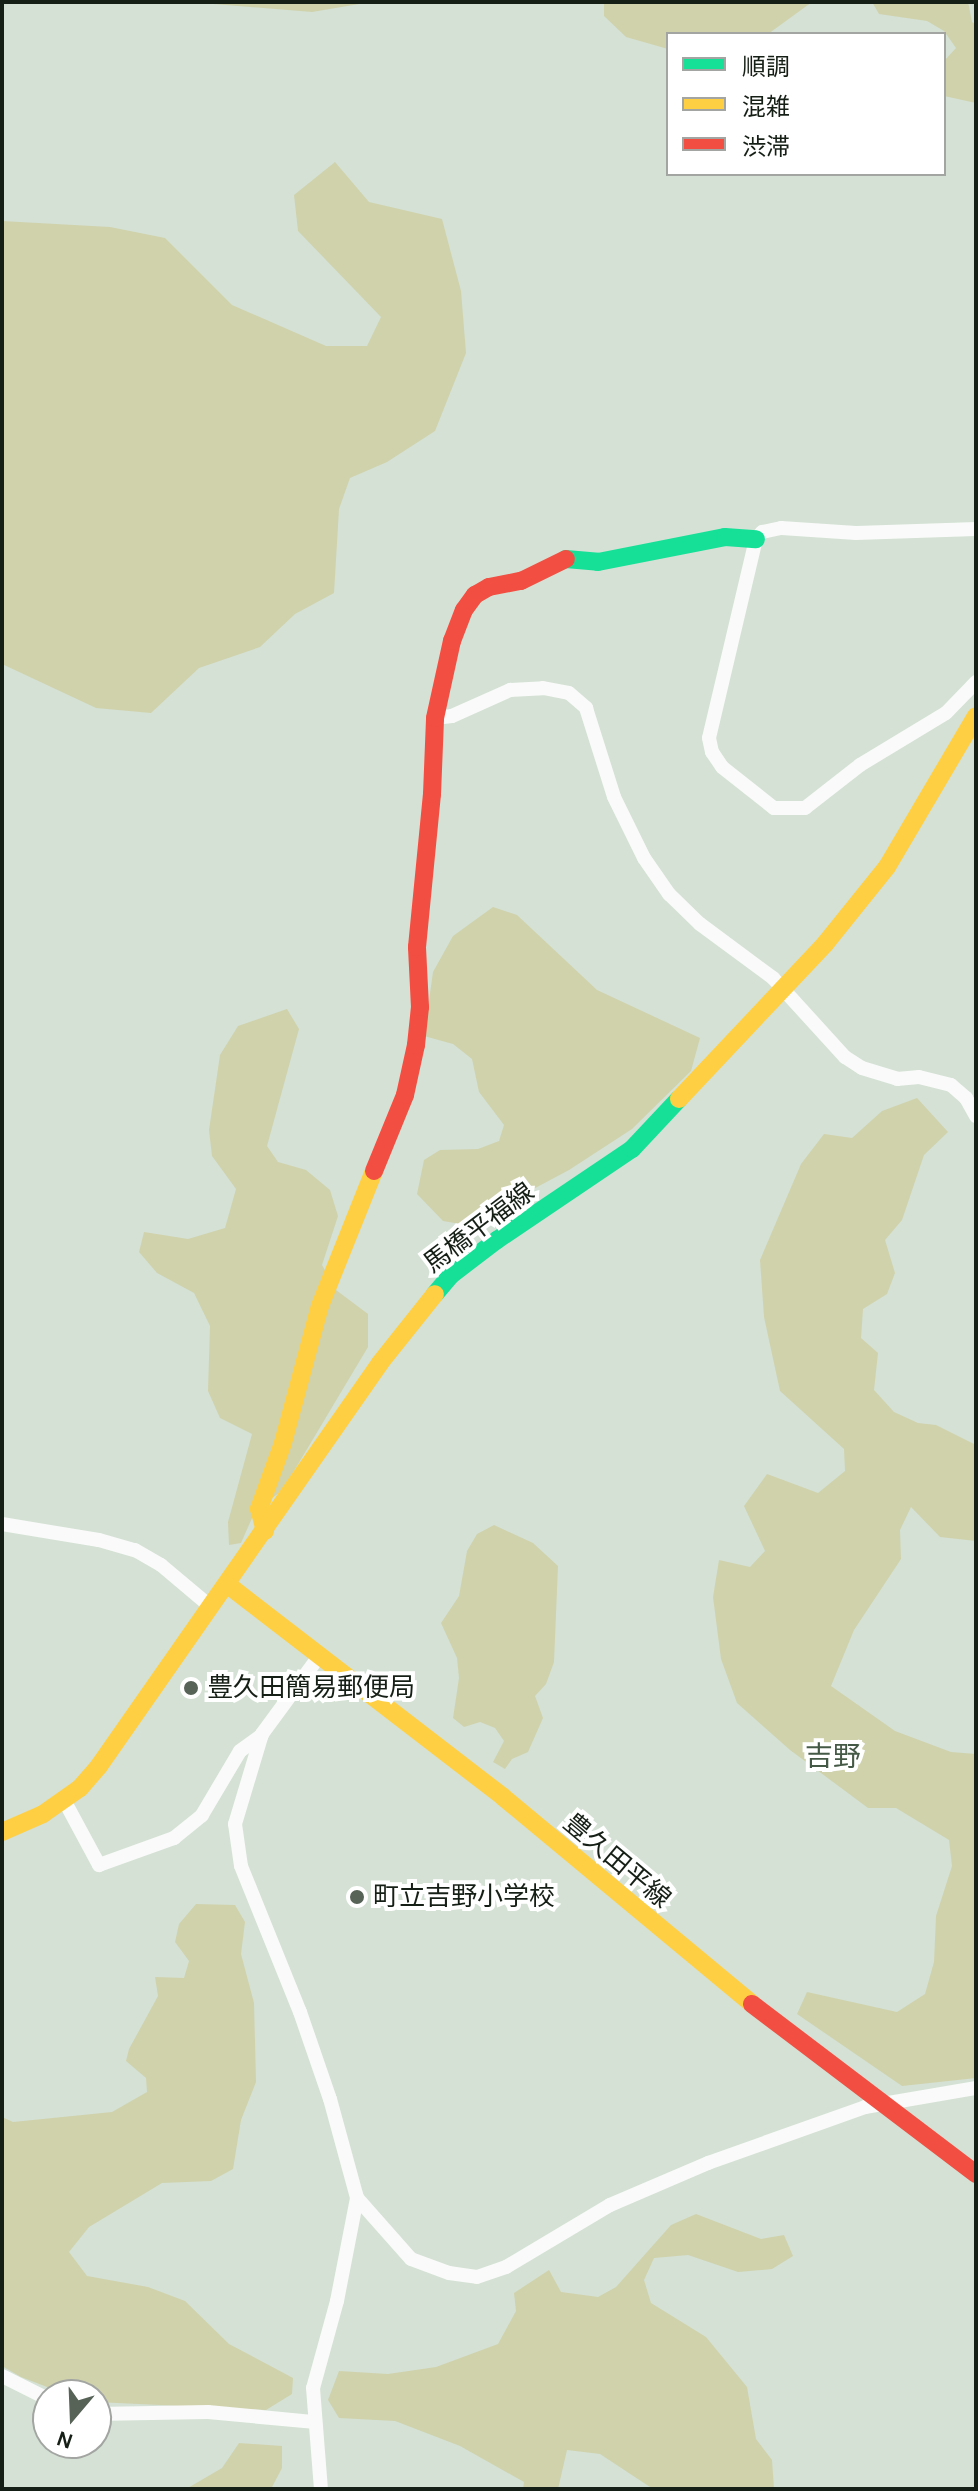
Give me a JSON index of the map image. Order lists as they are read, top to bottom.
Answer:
{
  "streets": {
    "main road": ["馬橋平福線", "豊久田平線"]
  },
  "crossings": [
    ["馬橋平福線", "豊久田平線"]
  ],
  "districts": ["吉野"],
  "places": ["豊久田簡易郵便局", "町立吉野小学校"],
  "legend": ["順調", "混雑", "渋滞"],
  "north": "bottom"
}
